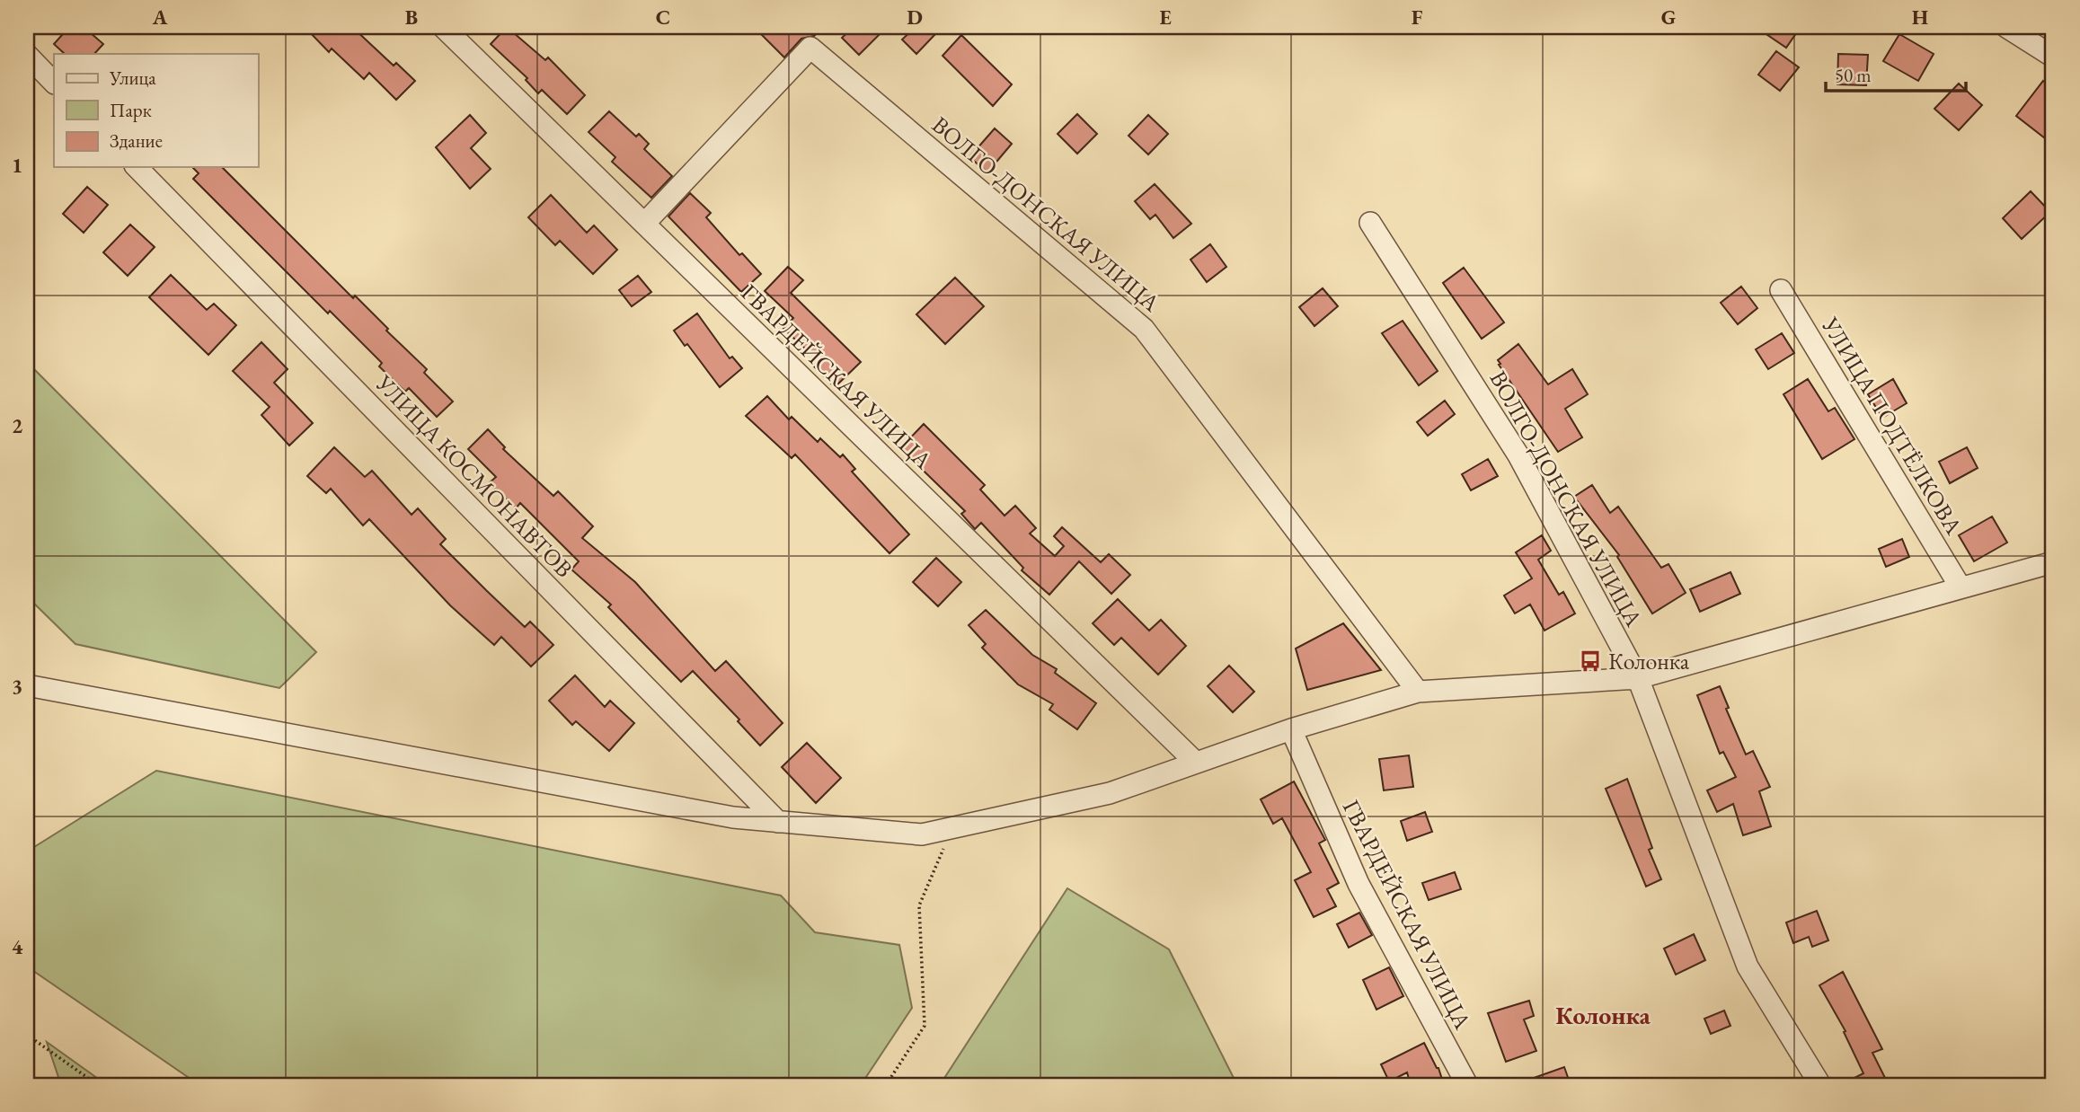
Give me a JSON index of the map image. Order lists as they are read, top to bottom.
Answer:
{
  "streets": {
    "street": [
      "ВОЛГО-ДОНСКАЯ УЛИЦА",
      "ГВАРДЕЙСКАЯ УЛИЦА",
      "УЛИЦА ПОДТЁЛКОВА",
      "УЛИЦА КОСМОНАВТОВ"
    ]
  },
  "crossings": [
    ["ВОЛГО-ДОНСКАЯ УЛИЦА", "ГВАРДЕЙСКАЯ УЛИЦА"]
  ],
  "districts": ["Колонка"],
  "places": {
    "bus stop": ["Колонка"]
  },
  "legend": ["Улица", "Парк", "Здание"],
  "scale_bar": "50 m",
  "grid": {
    "columns": [
      "A",
      "B",
      "C",
      "D",
      "E",
      "F",
      "G",
      "H"
    ],
    "rows": [
      "1",
      "2",
      "3",
      "4"
    ]
  }
}
